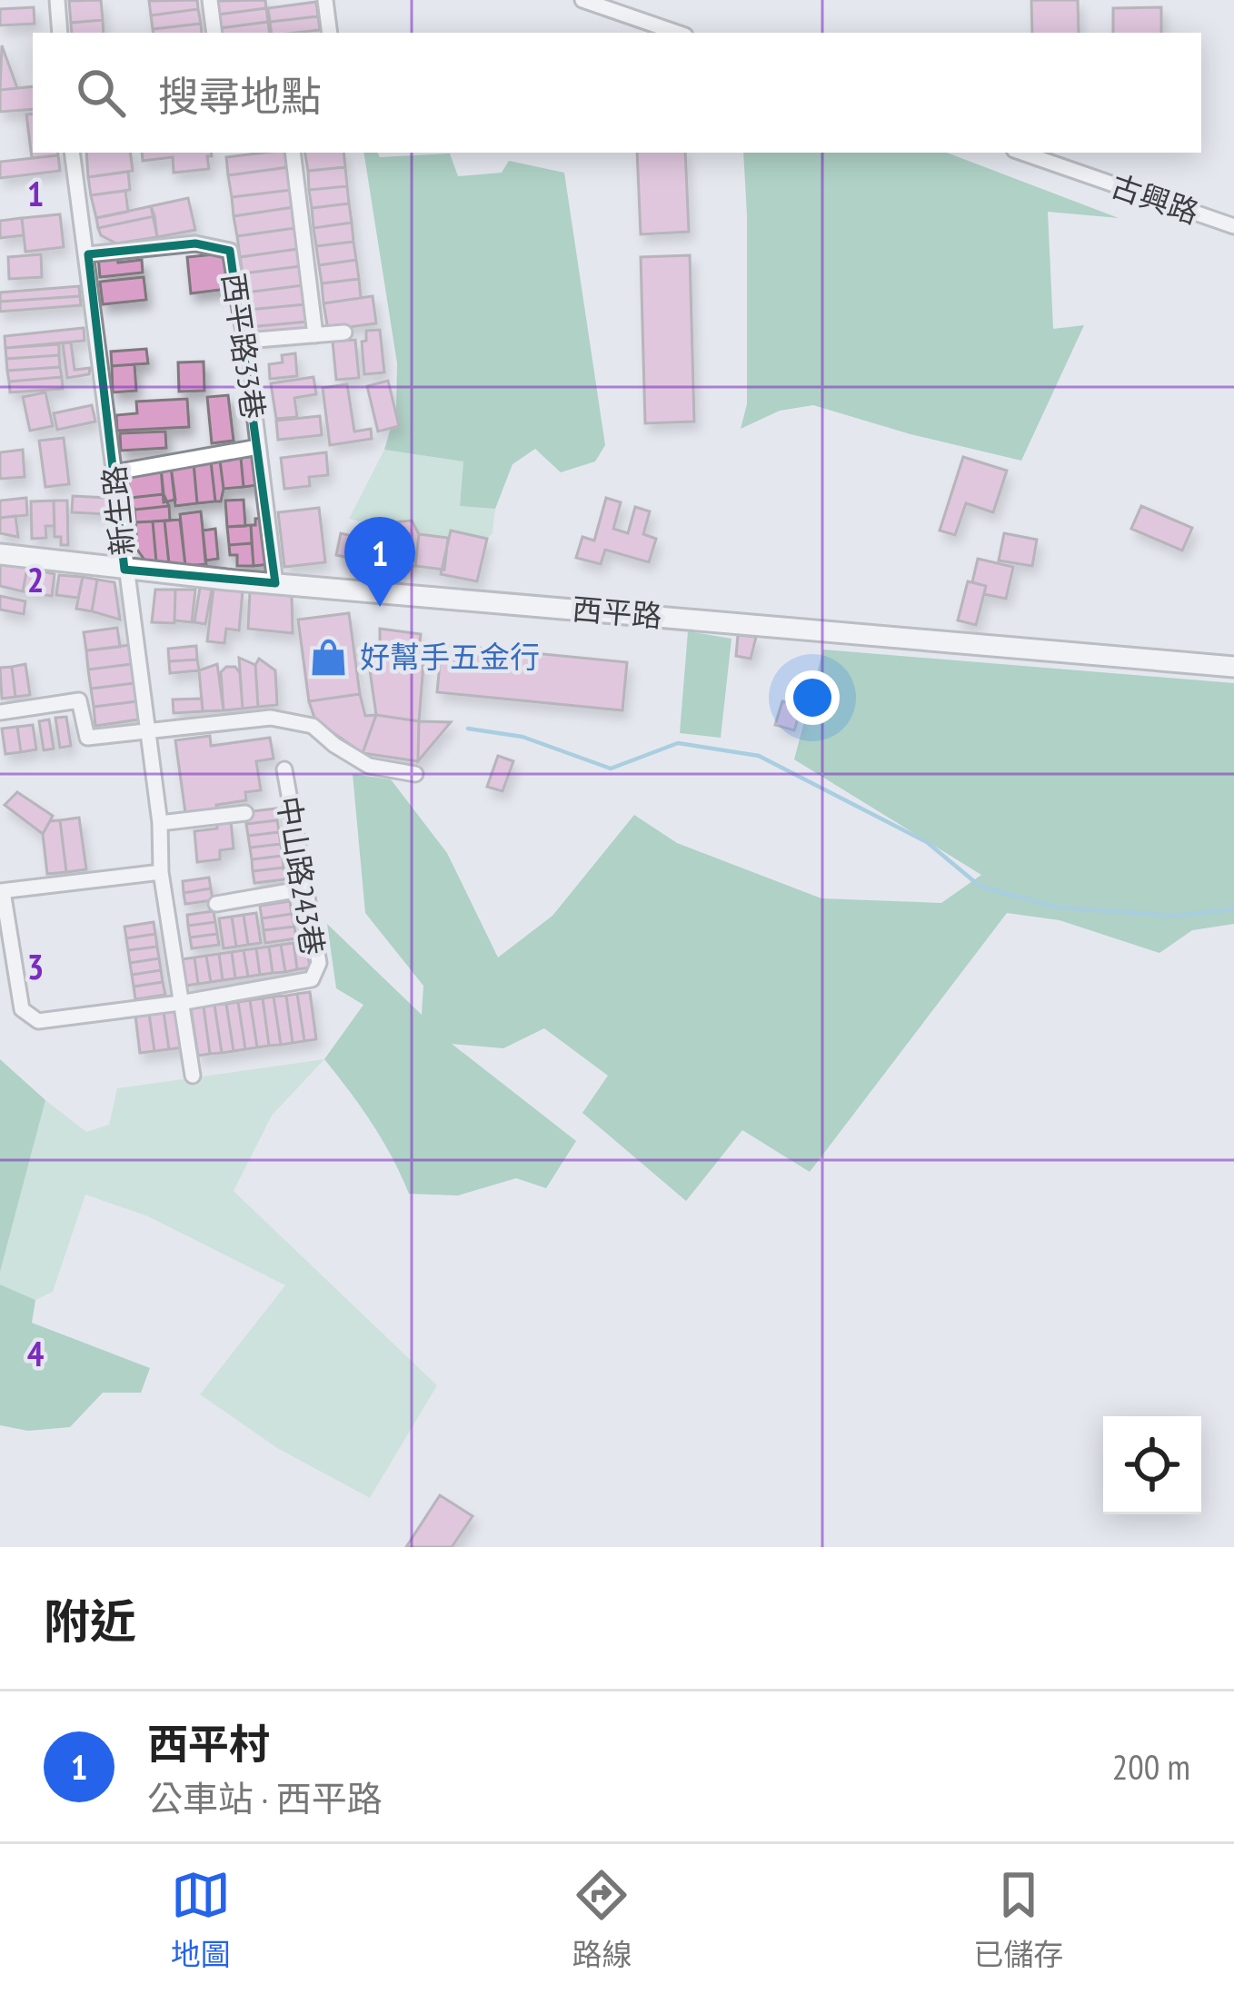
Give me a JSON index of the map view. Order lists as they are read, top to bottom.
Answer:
{
  "streets": {
    "main road": ["西平路"],
    "street": [
      "古興路",
      "西平路33巷",
      "新生路",
      "中山路243巷"
    ]
  },
  "crossings": [
    ["西平路33巷", "新生路"],
    ["西平路33巷", "西平路"],
    ["新生路", "西平路"],
    ["新生路", "中山路243巷"]
  ],
  "places": {
    "shop": ["好幫手五金行"]
  },
  "page": {
    "search": "搜尋地點",
    "pins": "1",
    "heading": "附近",
    "list": [
      {
        "mark": "1",
        "name": "西平村",
        "note": "公車站 · 西平路",
        "value": "200 m"
      }
    ],
    "nav": ["地圖", "路線", "已儲存"]
  },
  "grid": {
    "rows": [
      "1",
      "2",
      "3",
      "4"
    ]
  }
}
